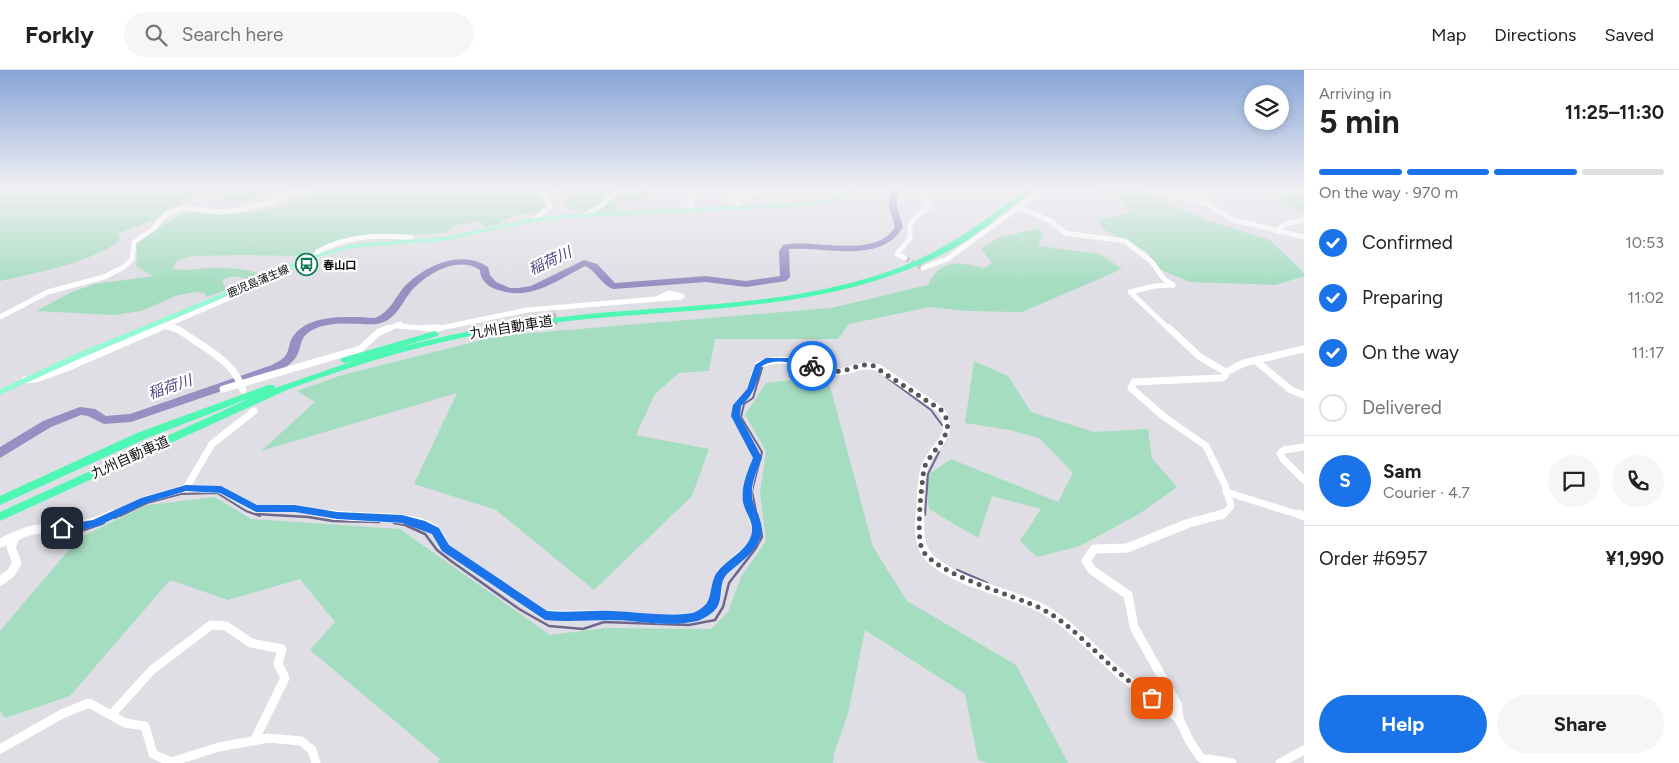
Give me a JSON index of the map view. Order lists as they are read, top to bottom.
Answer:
{
  "streets": {
    "highway": ["九州自動車道"],
    "main road": ["鹿児島蒲生線"]
  },
  "water": ["稲荷川"],
  "places": {
    "bus stop": ["春山口"]
  },
  "page": {
    "header": "Forkly",
    "search": "Search here",
    "nav": ["Map", "Directions", "Saved"],
    "heading": ["5 min", "Arriving in", "11:25–11:30"],
    "panel": [
      "Sam",
      "Courier · 4.7",
      "Order #6957",
      "¥1,990"
    ],
    "bar": "On the way · 970 m",
    "list": [
      ["Confirmed", "10:53"],
      ["Preparing", "11:02"],
      ["On the way", "11:17"],
      "Delivered"
    ],
    "round": "S",
    "buttons": ["Help", "Share"]
  }
}
